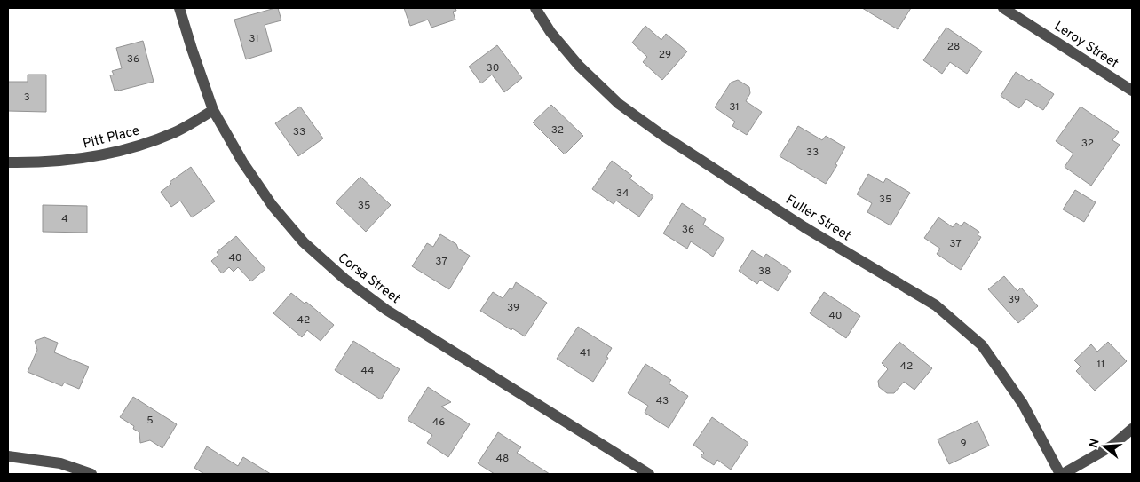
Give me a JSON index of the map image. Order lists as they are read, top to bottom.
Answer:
{
  "streets": {
    "street": [
      "Leroy Street",
      "Pitt Place",
      "Fuller Street",
      "Corsa Street"
    ]
  },
  "crossings": [
    ["Pitt Place", "Corsa Street"]
  ],
  "house_numbers": [
    "31",
    "28",
    "29",
    "36",
    "30",
    "3",
    "31",
    "32",
    "33",
    "32",
    "33",
    "34",
    "35",
    "35",
    "4",
    "36",
    "37",
    "40",
    "37",
    "38",
    "39",
    "39",
    "40",
    "42",
    "41",
    "11",
    "42",
    "44",
    "43",
    "5",
    "46",
    "9",
    "48"
  ],
  "north": "left"
}
